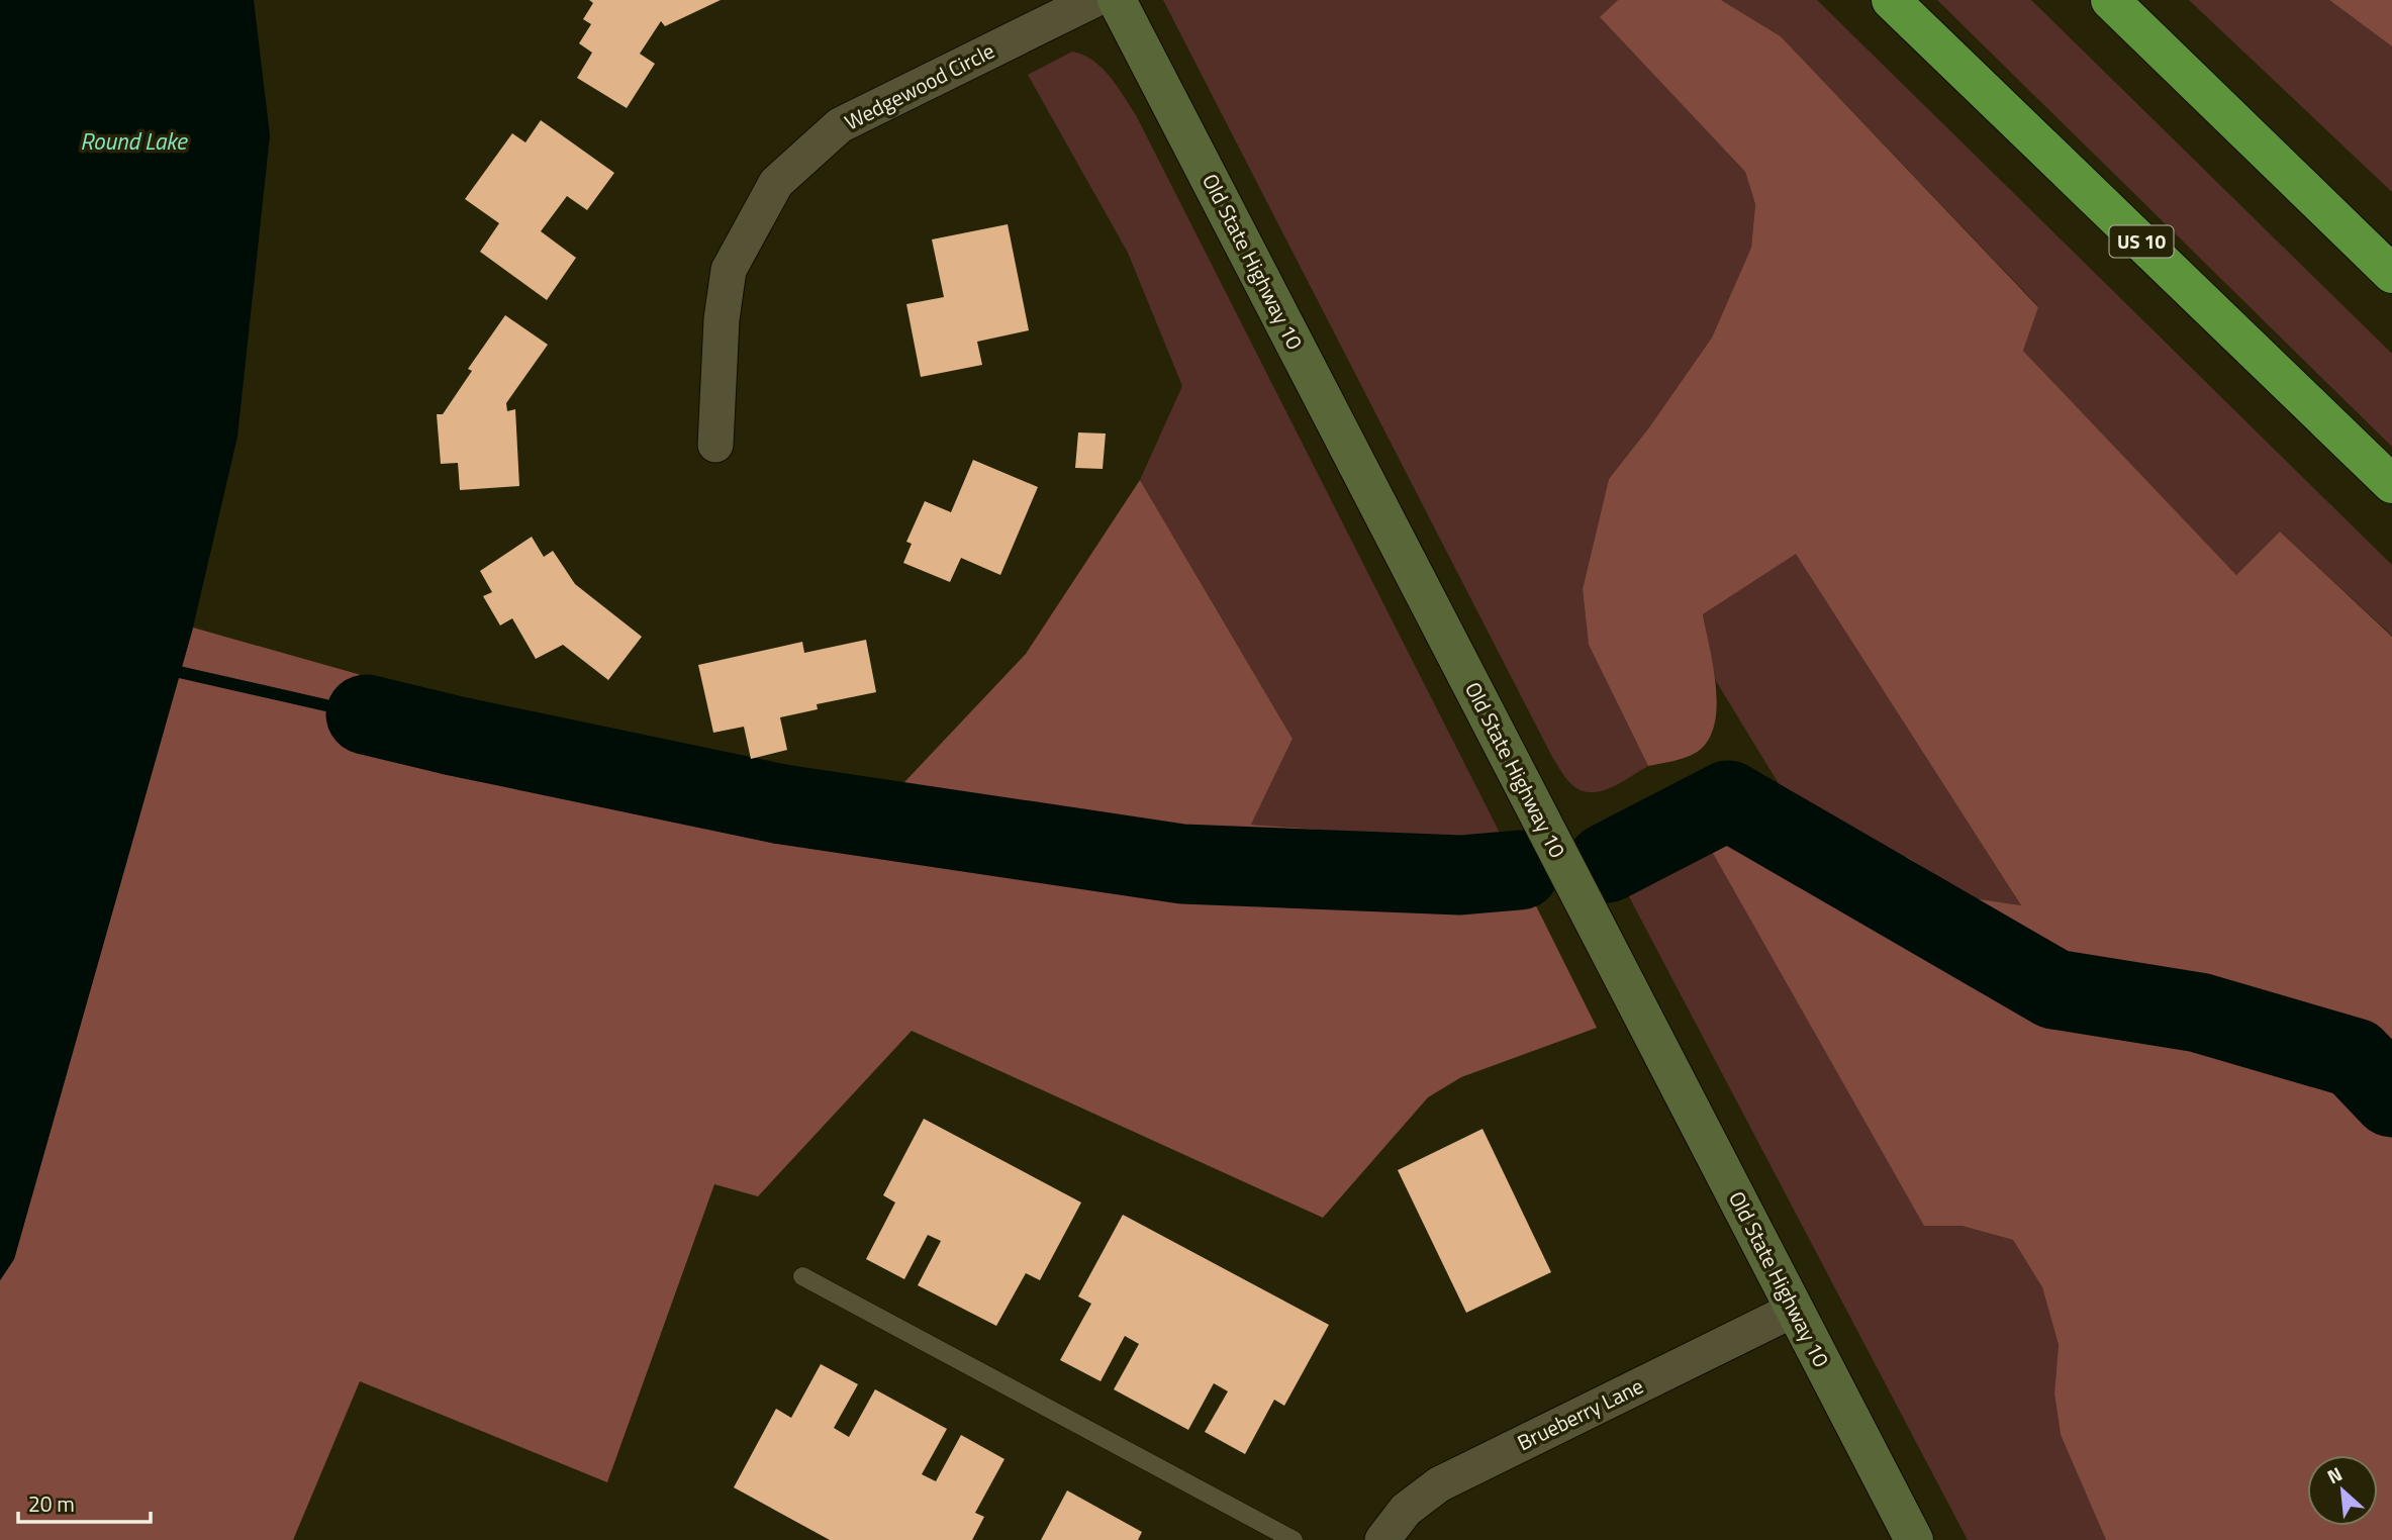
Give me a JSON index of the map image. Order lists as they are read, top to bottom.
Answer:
{
  "streets": {
    "highway": ["US 10"],
    "street": ["Wedgewood Circle", "Old State Highway 10", "Brueberry Lane"]
  },
  "crossings": [
    ["Old State Highway 10", "Brueberry Lane"]
  ],
  "water": ["Round Lake"],
  "scale_bar": "20 m",
  "north": "top left"
}
